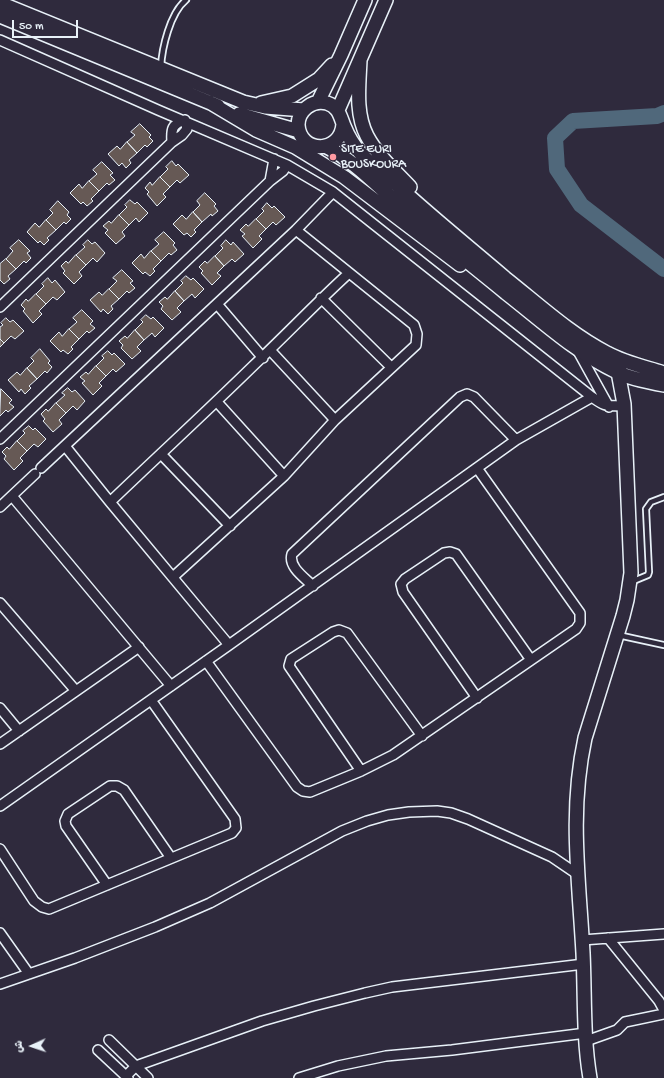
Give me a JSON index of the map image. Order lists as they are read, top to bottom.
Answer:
{
  "places": ["SITE EURI BOUSKOURA"],
  "scale_bar": "50 m",
  "north": "left"
}
